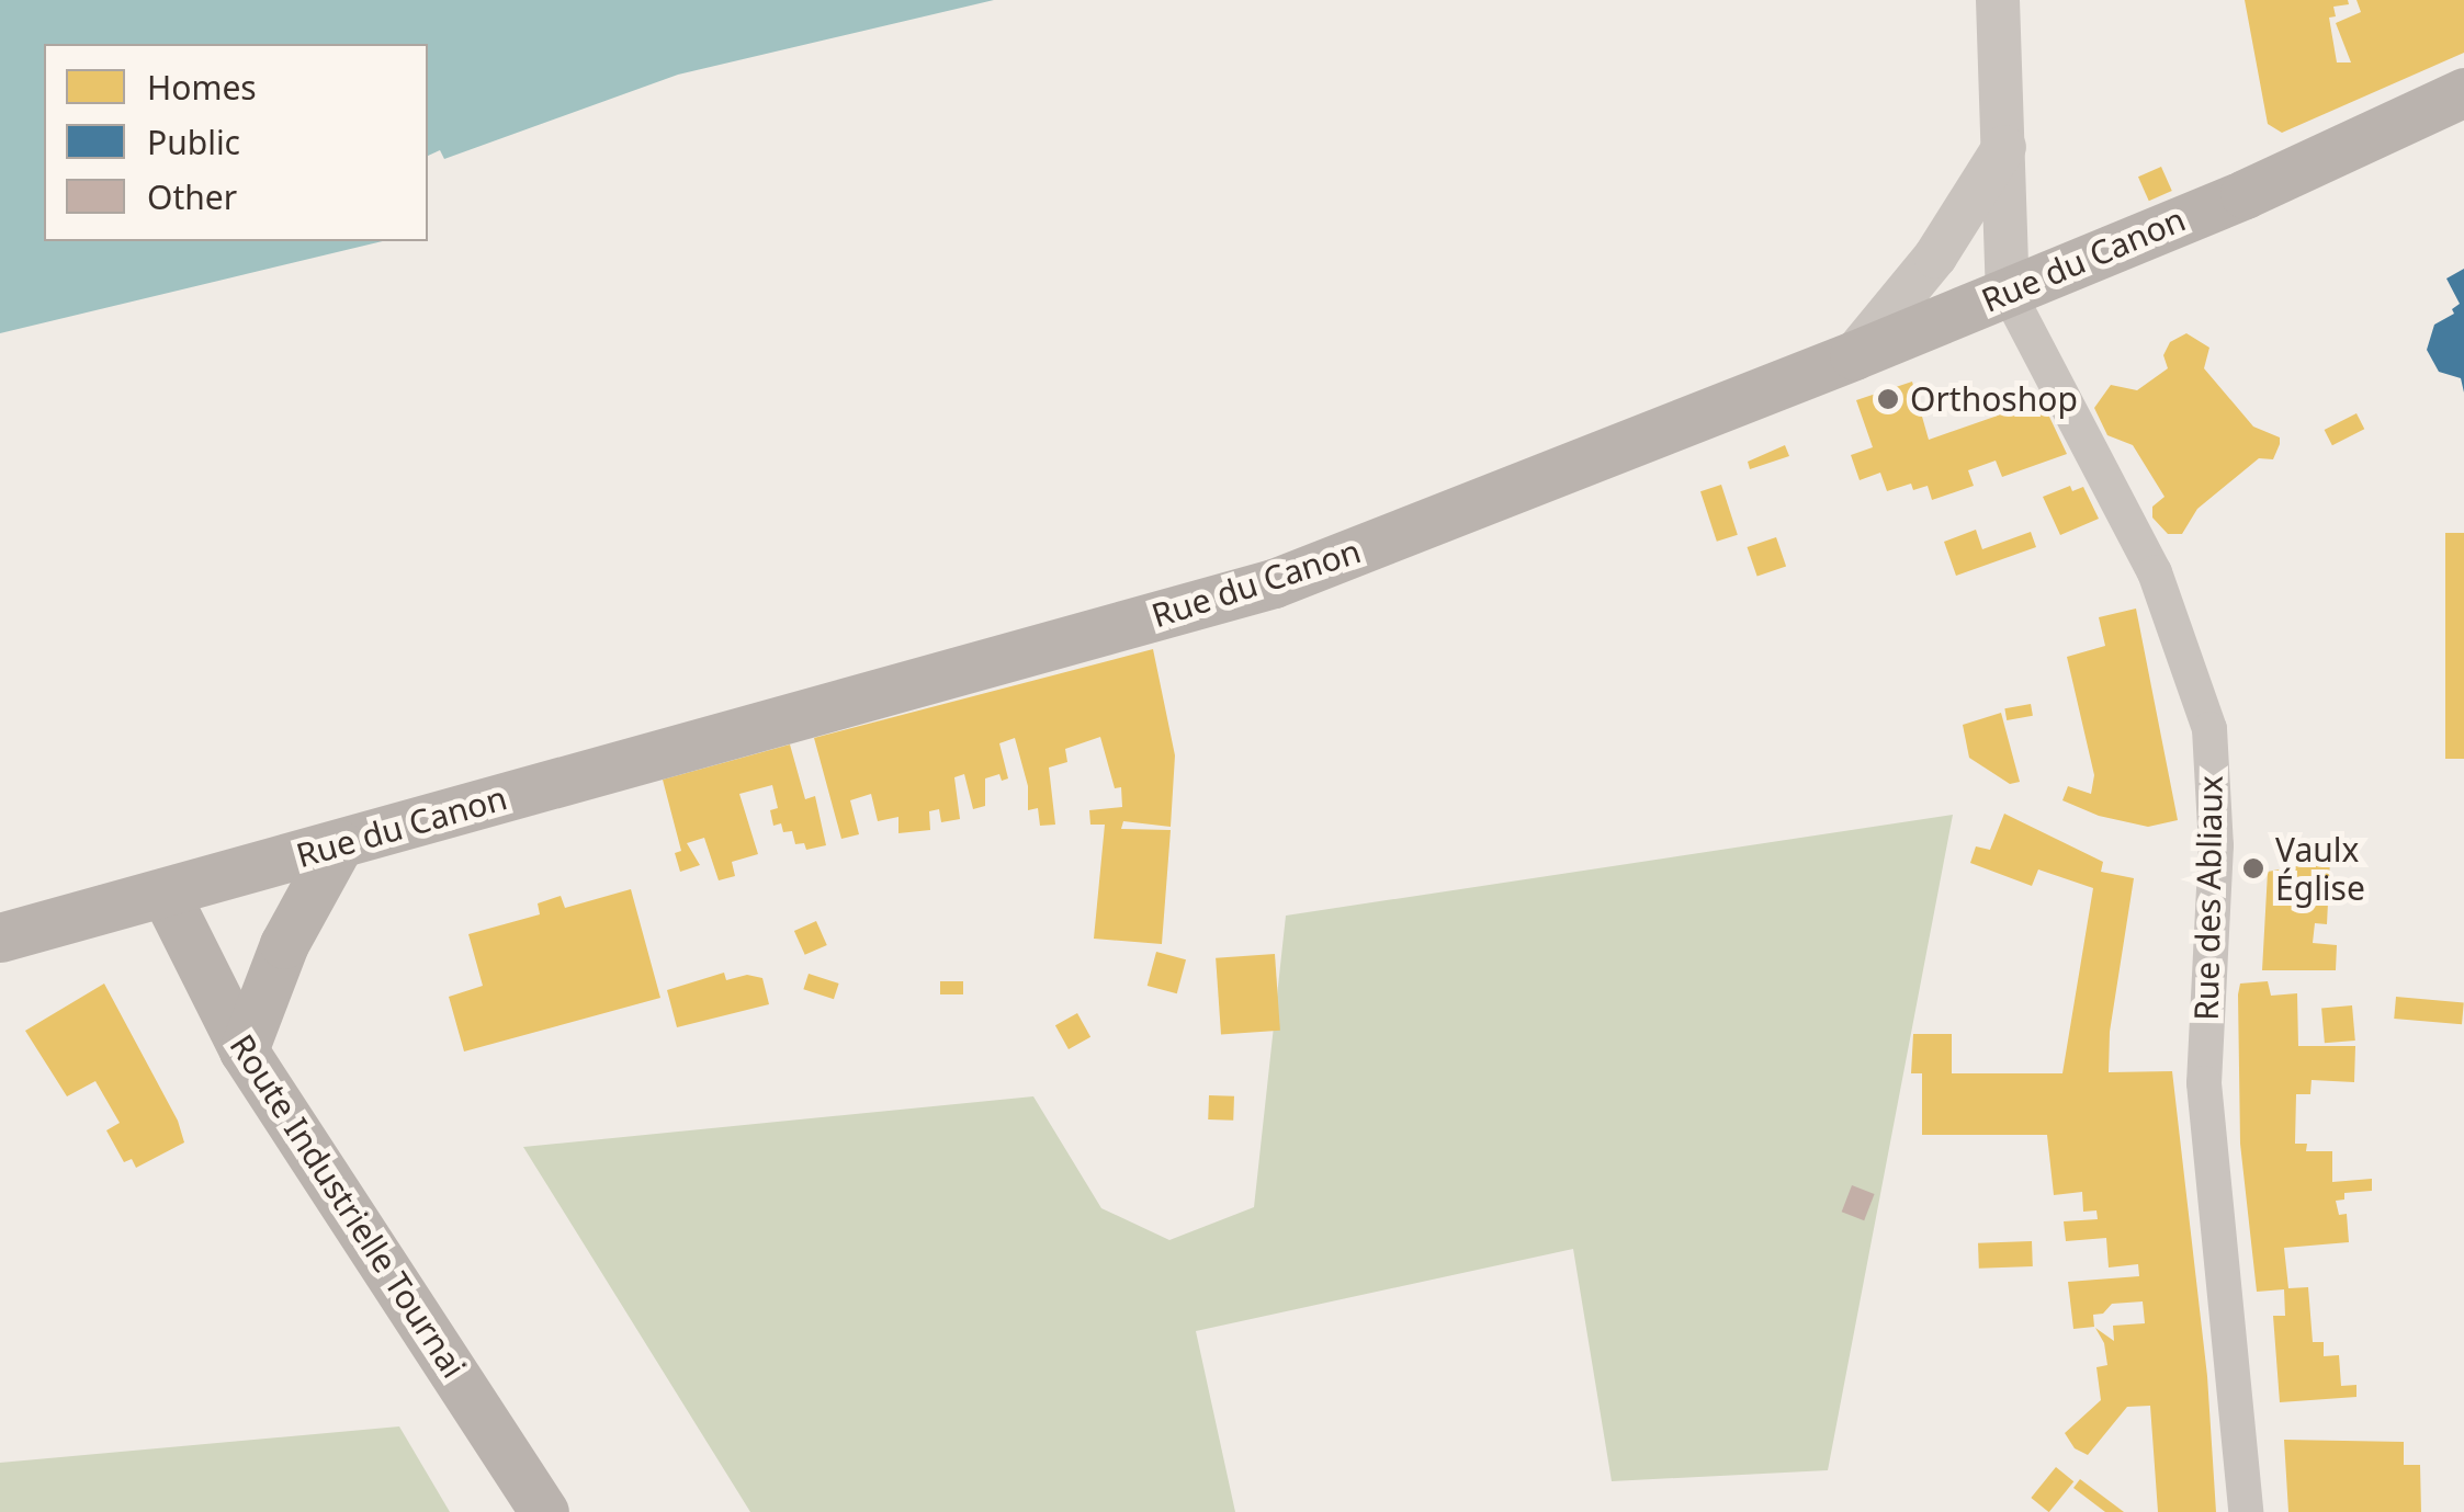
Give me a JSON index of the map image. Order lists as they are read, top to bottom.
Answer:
{
  "streets": {
    "main road": ["Rue du Canon", "Route Industrielle Tournai"],
    "street": ["Rue des Abliaux"]
  },
  "crossings": [
    ["Rue du Canon", "Rue des Abliaux"],
    ["Rue du Canon", "Route Industrielle Tournai"]
  ],
  "places": ["Orthoshop", "Vaulx Église"],
  "legend": ["Homes", "Public", "Other"]
}
